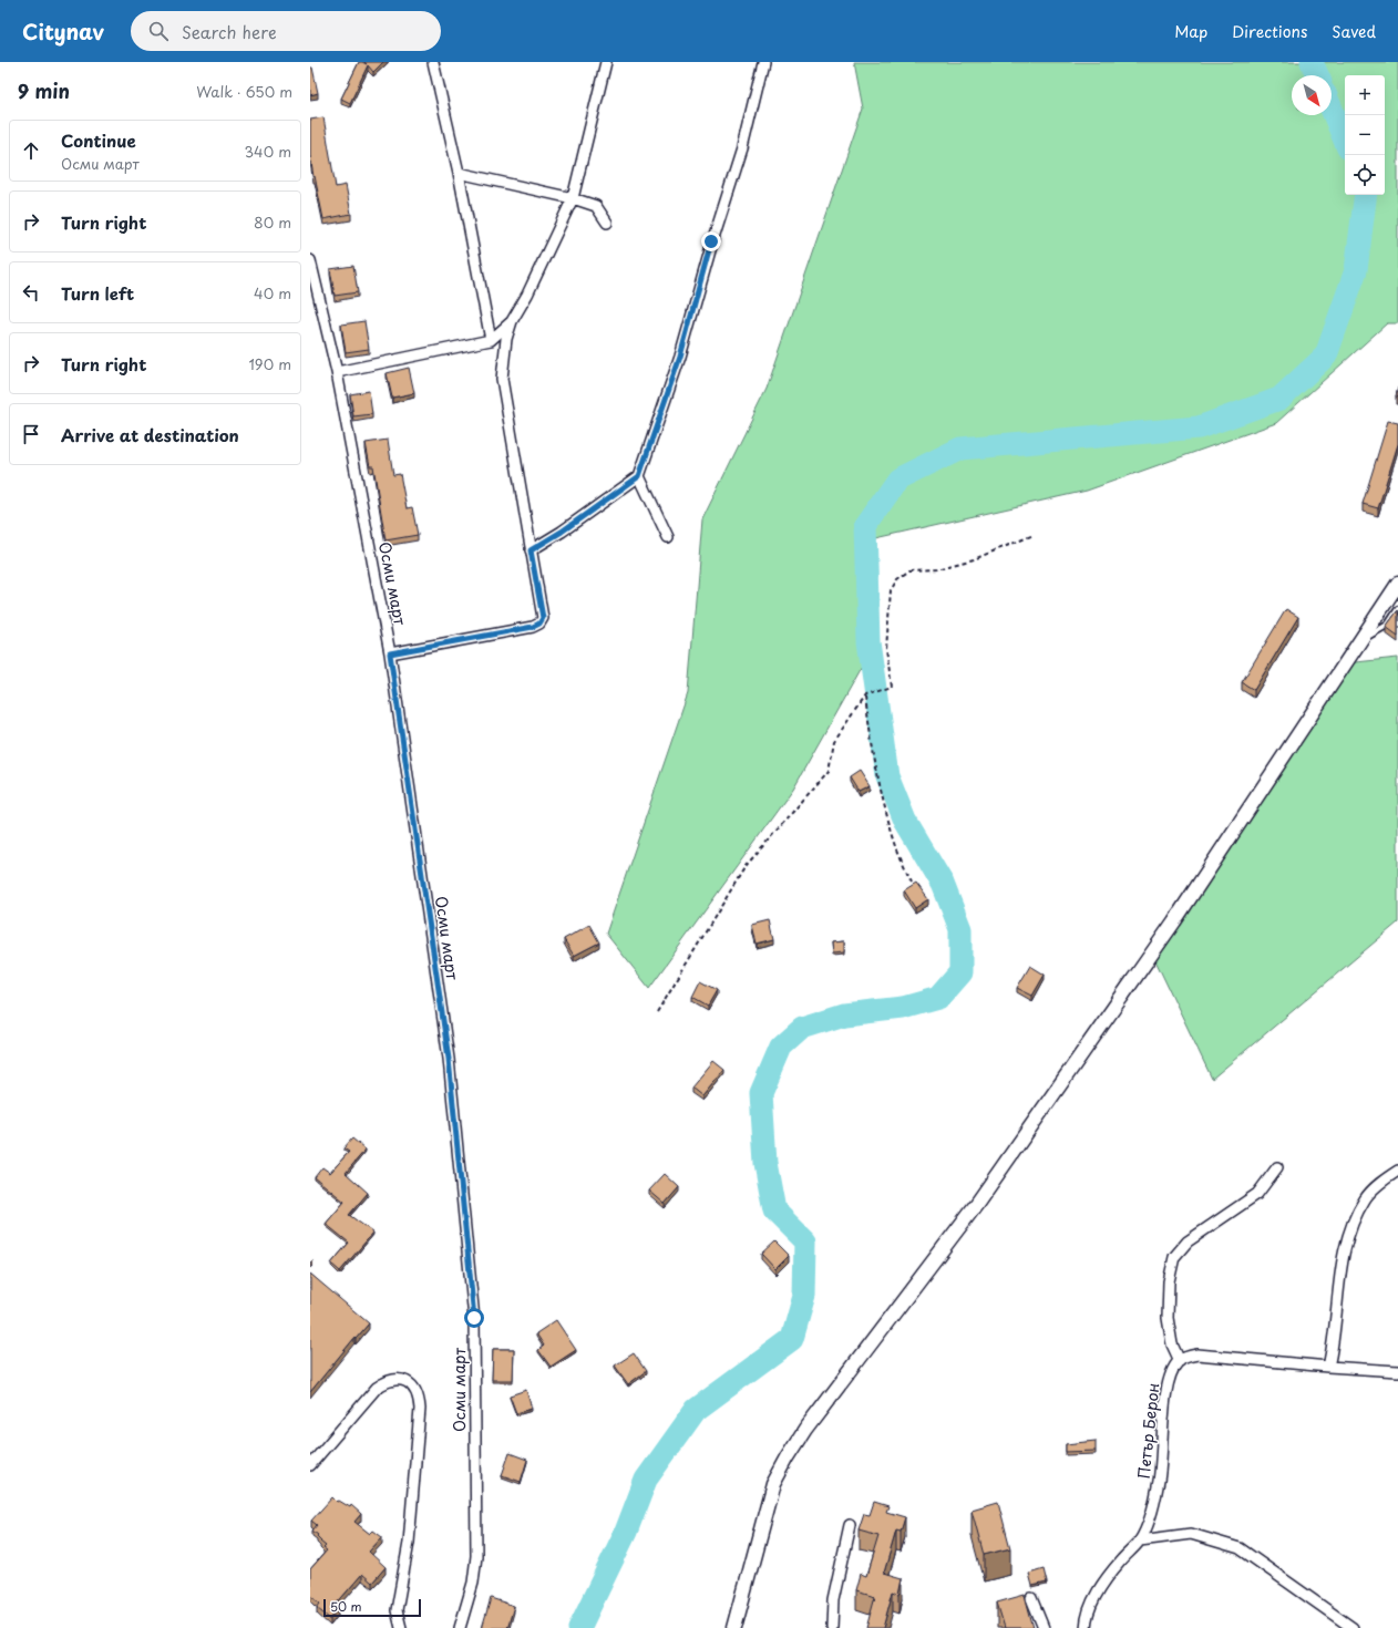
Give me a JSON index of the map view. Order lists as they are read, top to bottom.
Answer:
{
  "streets": {
    "street": ["Осми март", "Петър Берон"]
  },
  "scale_bar": "50 m",
  "north": "bottom right",
  "page": {
    "header": "Citynav",
    "search": "Search here",
    "nav": ["Map", "Directions", "Saved"],
    "heading": ["9 min", "Walk · 650 m"],
    "map_buttons": ["+", "−"],
    "list": [
      ["Continue", "Осми март", "340 m"],
      ["Turn right", "80 m"],
      ["Turn left", "40 m"],
      ["Turn right", "190 m"],
      "Arrive at destination"
    ],
    "scale": "50 m"
  }
}
